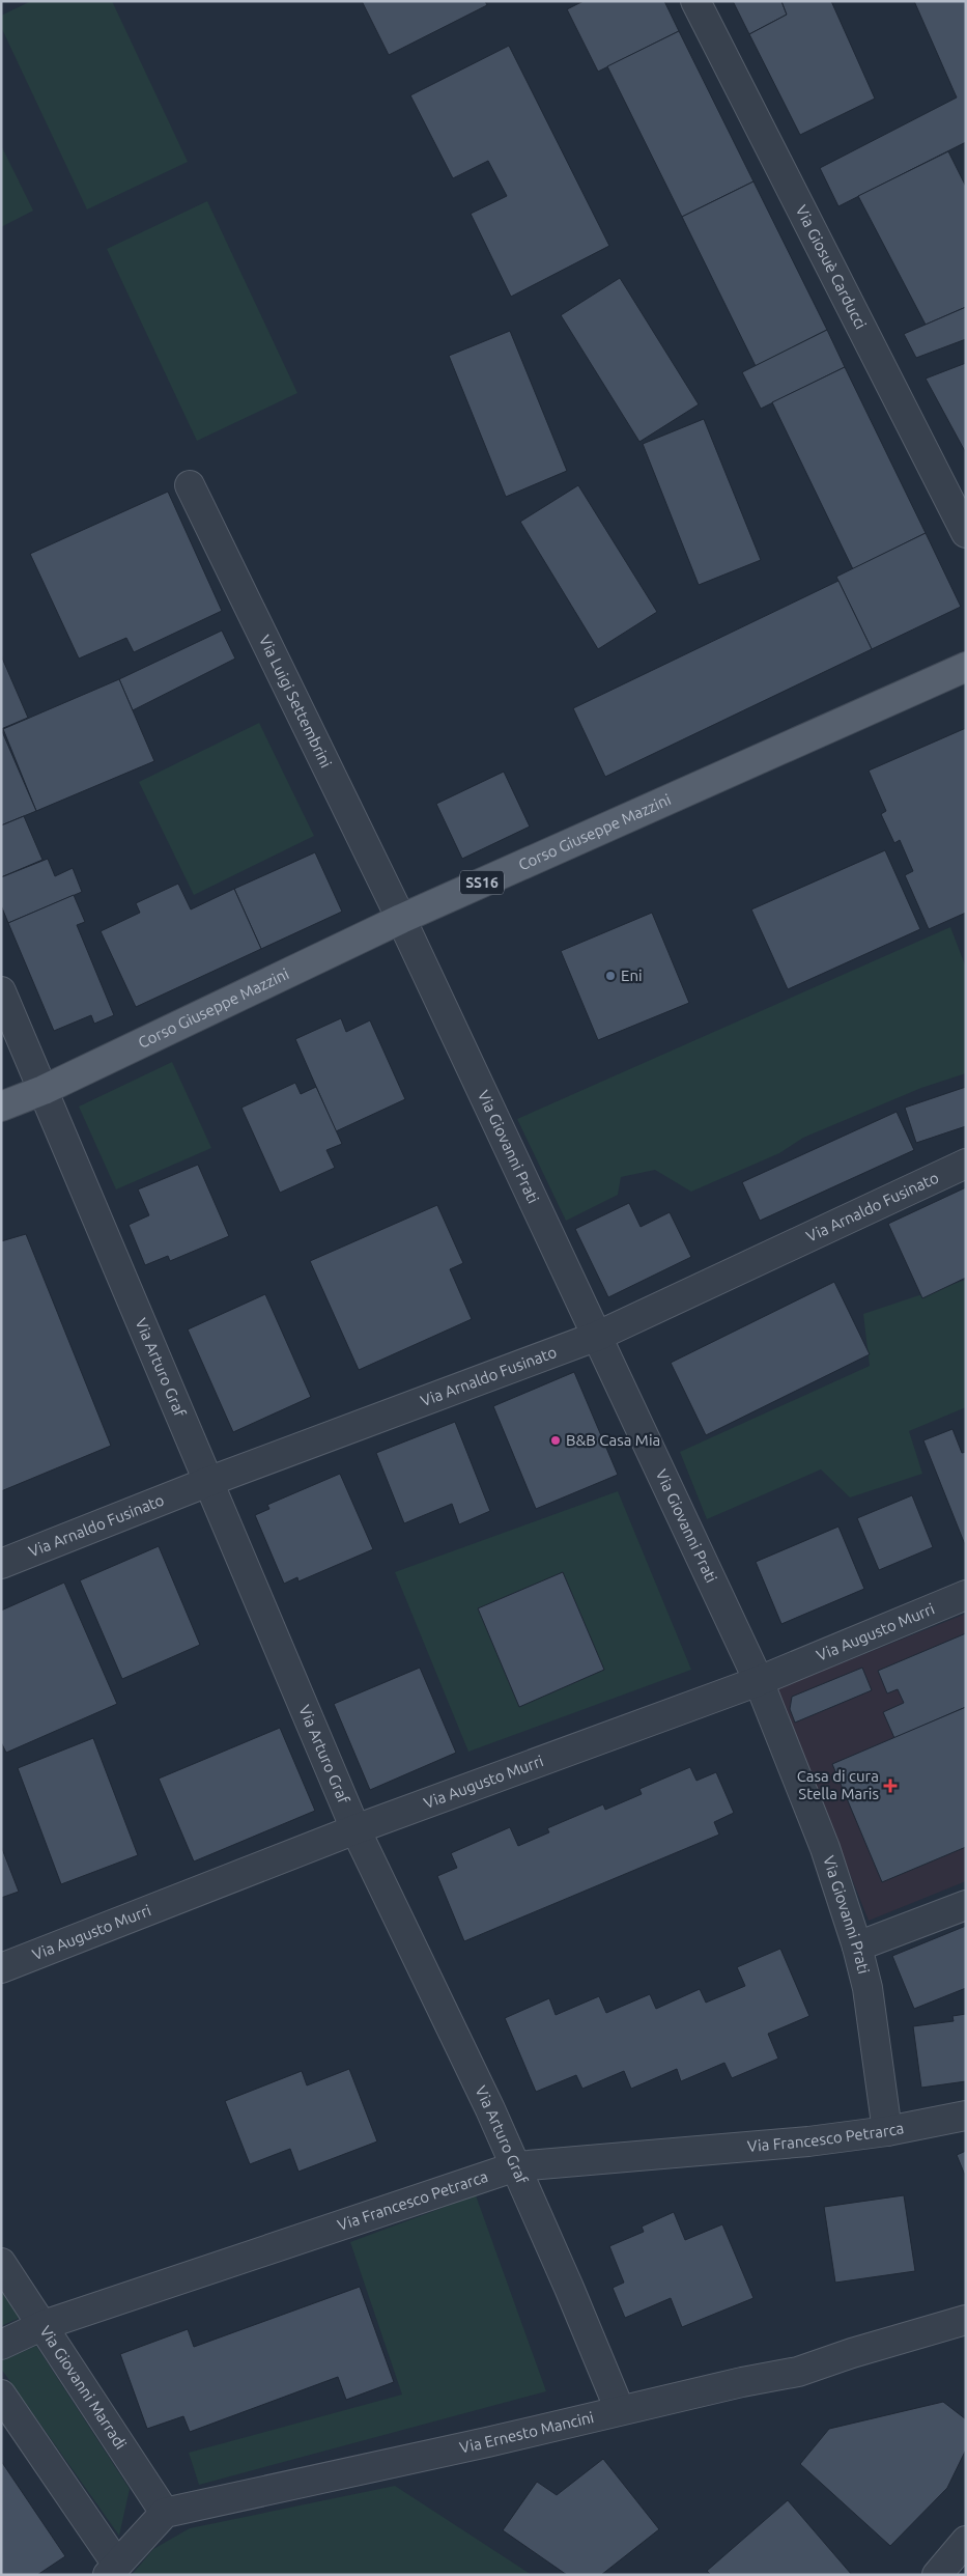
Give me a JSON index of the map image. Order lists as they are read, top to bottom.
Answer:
{
  "streets": {
    "main road": ["Corso Giuseppe Mazzini", "SS16"],
    "street": [
      "Via Giosuè Carducci",
      "Via Luigi Settembrini",
      "Via Giovanni Prati",
      "Via Arnaldo Fusinato",
      "Via Arturo Graf",
      "Via Augusto Murri",
      "Via Francesco Petrarca",
      "Via Giovanni Marradi",
      "Via Ernesto Mancini"
    ]
  },
  "crossings": [
    ["Via Luigi Settembrini", "Corso Giuseppe Mazzini"],
    ["Via Luigi Settembrini", "Via Giovanni Prati"],
    ["Corso Giuseppe Mazzini", "Via Giovanni Prati"],
    ["Corso Giuseppe Mazzini", "Via Arturo Graf"],
    ["Via Giovanni Prati", "Via Arnaldo Fusinato"],
    ["Via Giovanni Prati", "Via Augusto Murri"],
    ["Via Giovanni Prati", "Via Francesco Petrarca"],
    ["Via Arnaldo Fusinato", "Via Arturo Graf"],
    ["Via Arturo Graf", "Via Augusto Murri"],
    ["Via Arturo Graf", "Via Francesco Petrarca"],
    ["Via Arturo Graf", "Via Ernesto Mancini"],
    ["Via Francesco Petrarca", "Via Giovanni Marradi"],
    ["Via Giovanni Marradi", "Via Ernesto Mancini"]
  ],
  "places": {
    "other": ["Eni", "B&B Casa Mia"],
    "health": ["Casa di cura Stella Maris"]
  }
}
